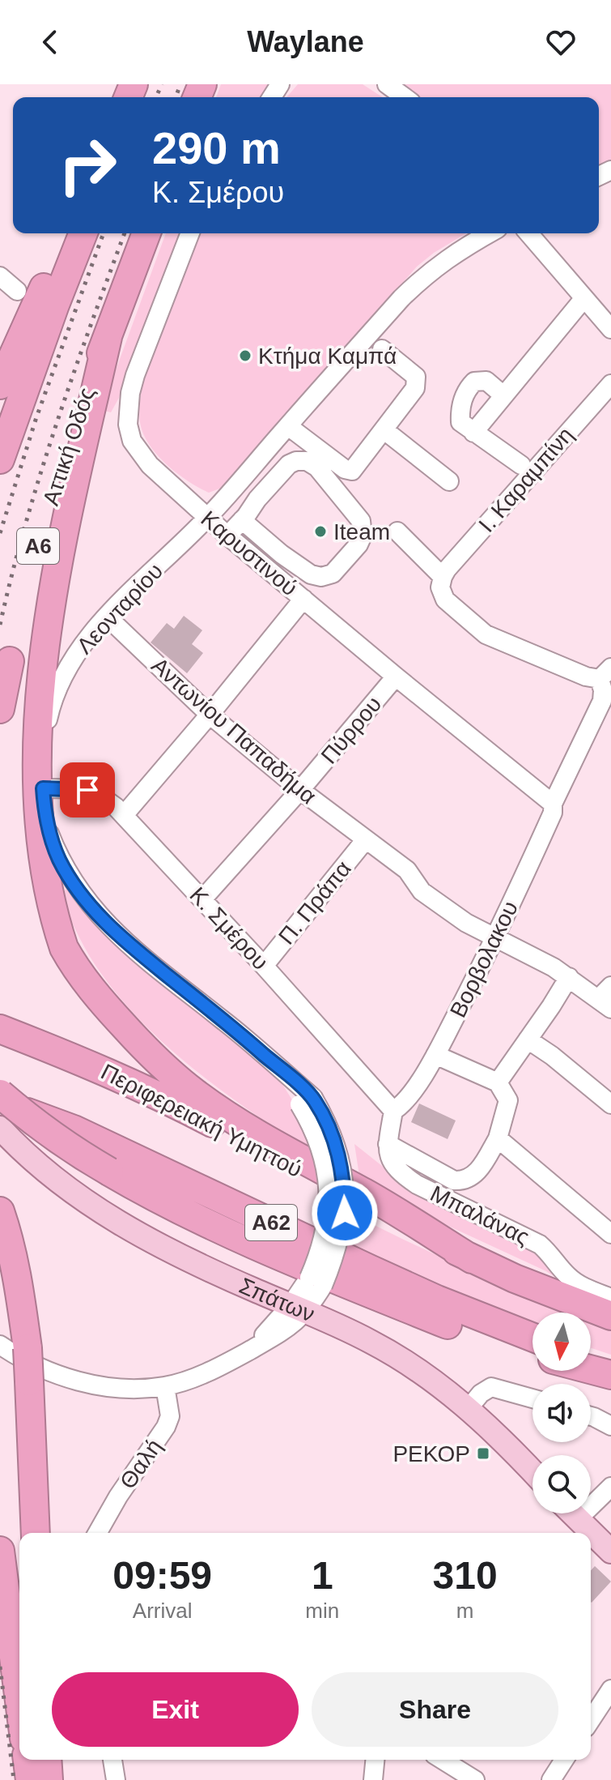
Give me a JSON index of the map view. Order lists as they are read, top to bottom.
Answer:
{
  "streets": {
    "highway": [
      "Αττική Οδός",
      "Α6",
      "Περιφερειακή Υμηττού",
      "Α62"
    ],
    "main road": ["Σπάτων"],
    "street": [
      "Ι. Καραμπίνη",
      "Καρυστινού",
      "Λεονταρίου",
      "Πύρρου",
      "Αντωνίου Παπαδήμα",
      "Π. Πράπα",
      "Κ. Σμέρου",
      "Βορβολακου",
      "Μπαλάνας",
      "Θαλή"
    ]
  },
  "crossings": [
    ["Καρυστινού", "Λεονταρίου"],
    ["Καρυστινού", "Πύρρου"],
    ["Καρυστινού", "Βορβολακου"],
    ["Λεονταρίου", "Αντωνίου Παπαδήμα"],
    ["Λεονταρίου", "Κ. Σμέρου"],
    ["Λεονταρίου", "Σπάτων"],
    ["Λεονταρίου", "Θαλή"],
    ["Πύρρου", "Αντωνίου Παπαδήμα"],
    ["Πύρρου", "Κ. Σμέρου"],
    ["Αντωνίου Παπαδήμα", "Π. Πράπα"],
    ["Αντωνίου Παπαδήμα", "Βορβολακου"],
    ["Π. Πράπα", "Κ. Σμέρου"],
    ["Κ. Σμέρου", "Βορβολακου"],
    ["Κ. Σμέρου", "Μπαλάνας"],
    ["Βορβολακου", "Μπαλάνας"]
  ],
  "places": {
    "other": ["Kτήμα Καμπά", "Iteam"],
    "transit": ["ΡΕΚΟΡ"]
  },
  "north": "bottom",
  "page": {
    "header": "Waylane",
    "turn": ["290 m", "Κ. Σμέρου"],
    "eta": [
      "09:59",
      "Arrival",
      "1",
      "min",
      "310",
      "m"
    ],
    "buttons": ["Exit", "Share"]
  }
}
